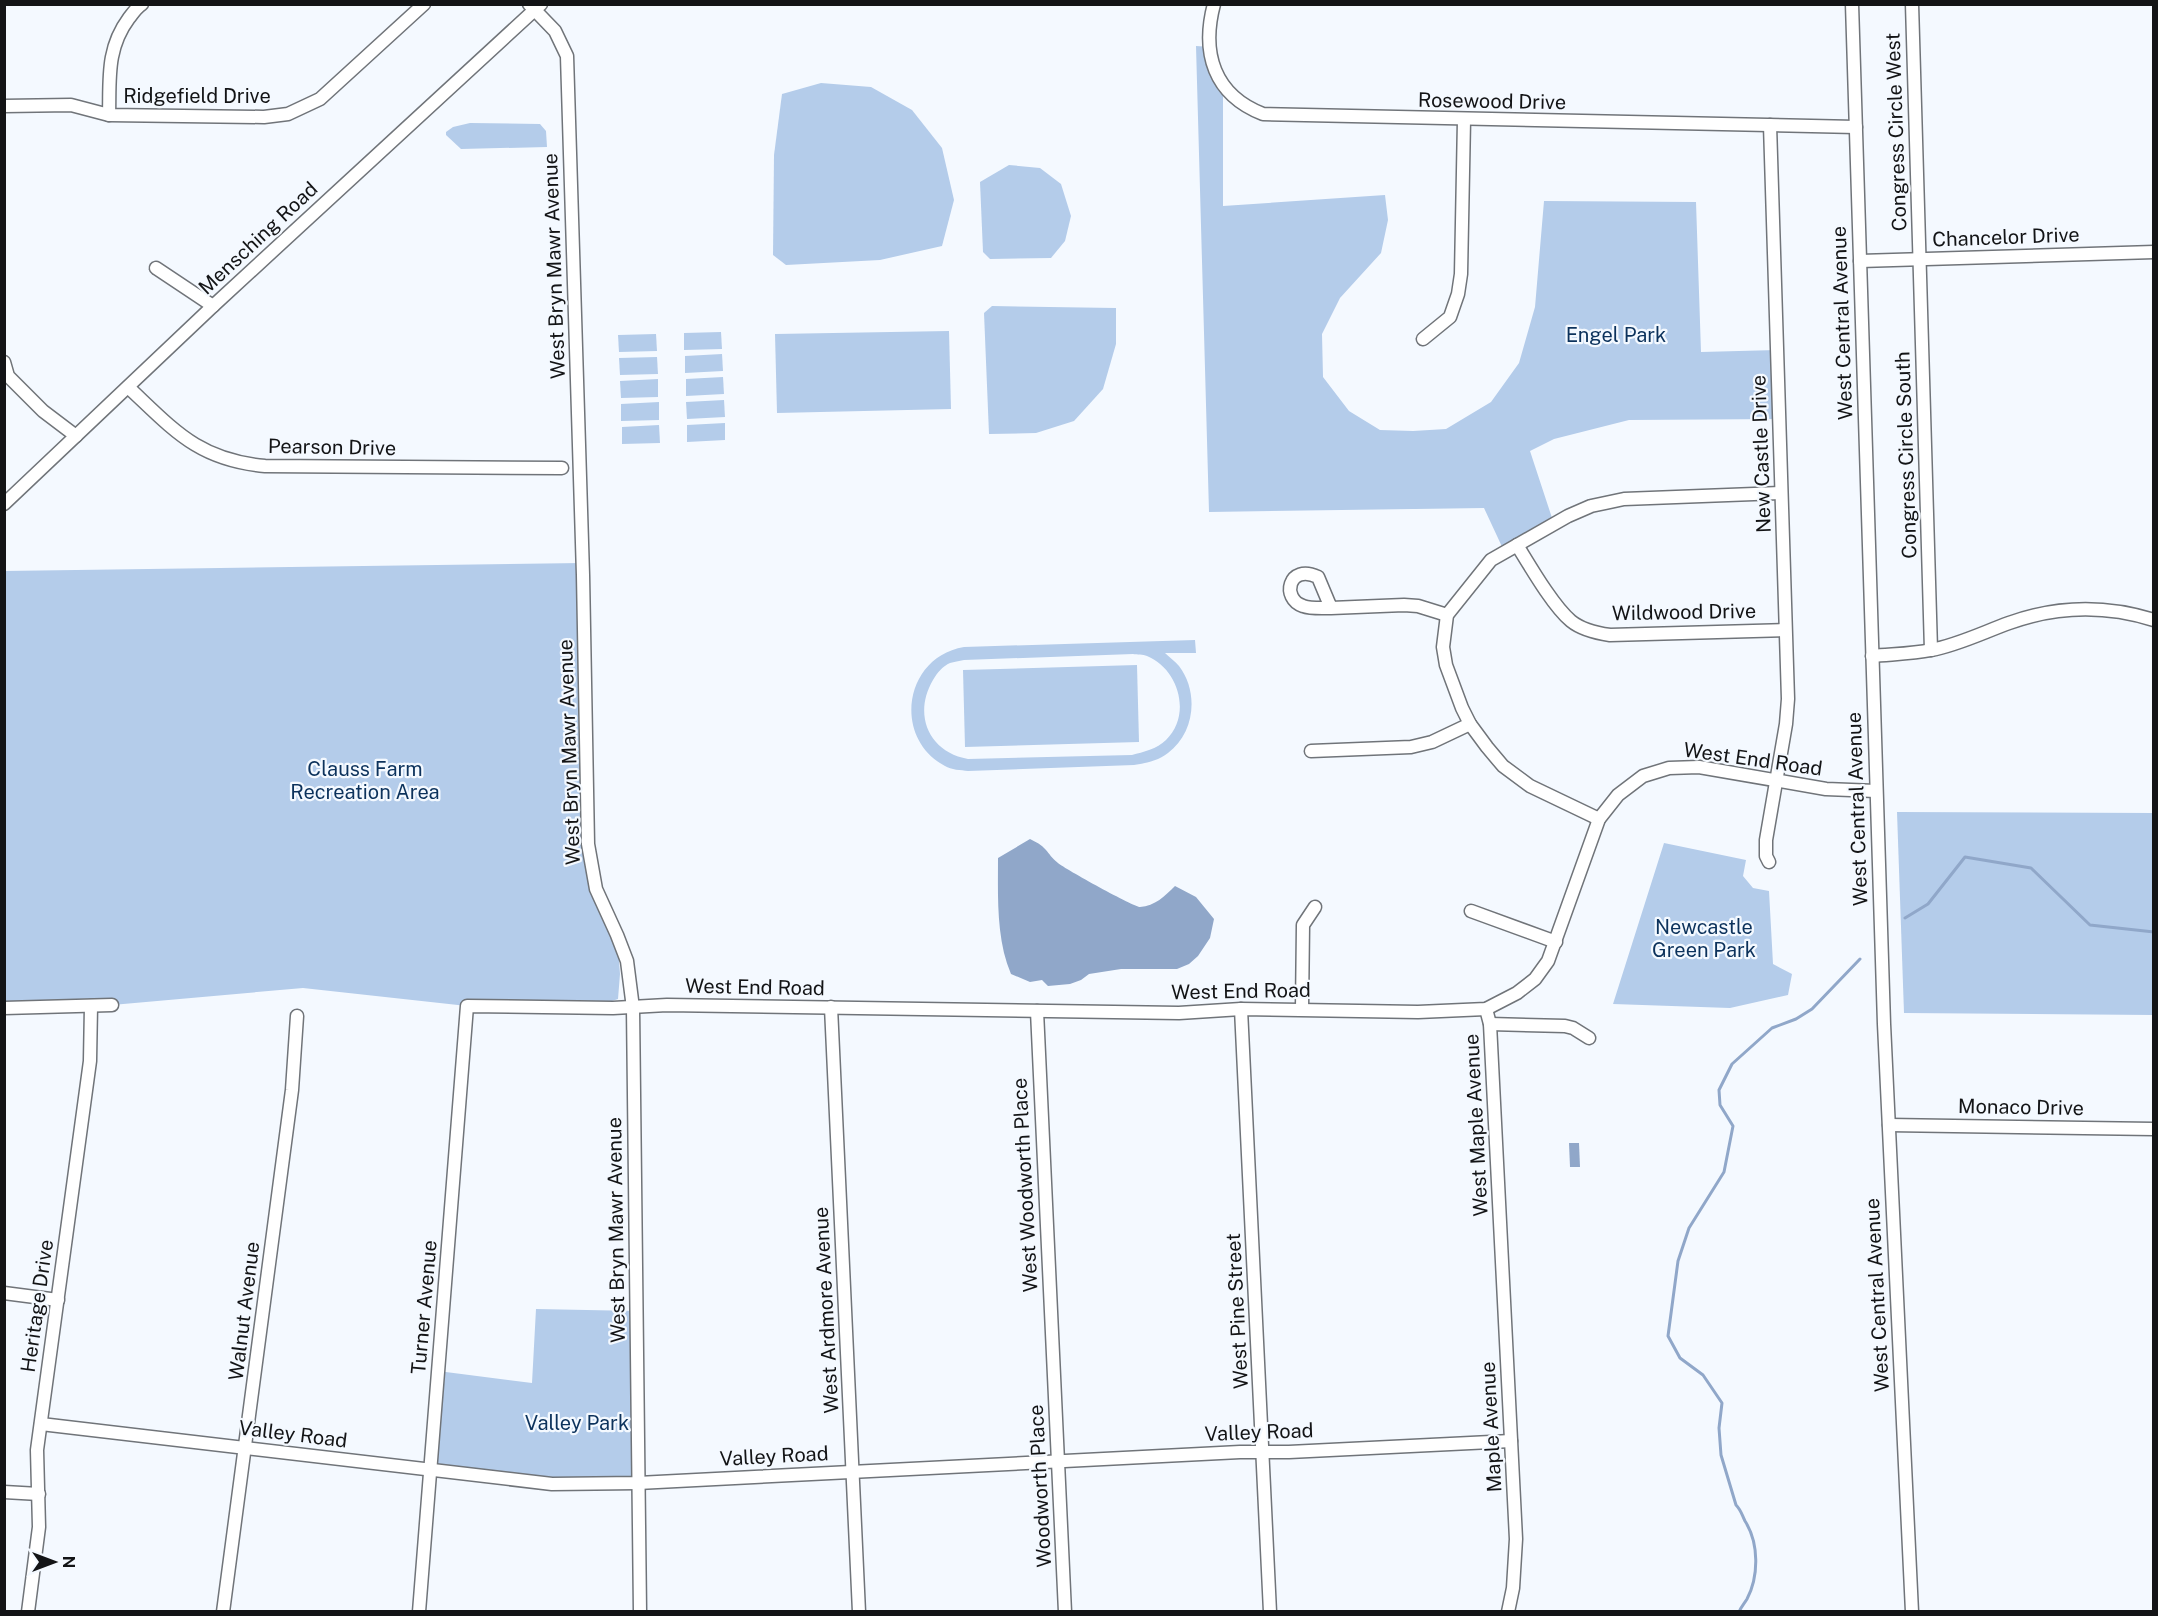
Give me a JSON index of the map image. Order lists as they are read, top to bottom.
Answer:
{
  "streets": {
    "street": [
      "Ridgefield Drive",
      "Rosewood Drive",
      "Congress Circle West",
      "Chancelor Drive",
      "Mensching Road",
      "West Bryn Mawr Avenue",
      "West Central Avenue",
      "Pearson Drive",
      "New Castle Drive",
      "Congress Circle South",
      "Wildwood Drive",
      "West End Road",
      "Monaco Drive",
      "West Maple Avenue",
      "West Woodworth Place",
      "Heritage Drive",
      "Turner Avenue",
      "West Ardmore Avenue",
      "Walnut Avenue",
      "West Pine Street",
      "Maple Avenue",
      "Valley Road",
      "Woodworth Place"
    ]
  },
  "crossings": [
    ["Rosewood Drive", "West Central Avenue"],
    ["Rosewood Drive", "New Castle Drive"],
    ["Congress Circle West", "Chancelor Drive"],
    ["Congress Circle West", "Congress Circle South"],
    ["Chancelor Drive", "West Central Avenue"],
    ["Chancelor Drive", "Congress Circle South"],
    ["Mensching Road", "West Bryn Mawr Avenue"],
    ["Mensching Road", "Pearson Drive"],
    ["West Bryn Mawr Avenue", "West End Road"],
    ["West Bryn Mawr Avenue", "Valley Road"],
    ["West Central Avenue", "West End Road"],
    ["West Central Avenue", "Monaco Drive"],
    ["New Castle Drive", "Wildwood Drive"],
    ["New Castle Drive", "West End Road"],
    ["West End Road", "West Maple Avenue"],
    ["West End Road", "West Woodworth Place"],
    ["West End Road", "Turner Avenue"],
    ["West End Road", "West Ardmore Avenue"],
    ["West End Road", "West Pine Street"],
    ["West Maple Avenue", "Maple Avenue"],
    ["West Woodworth Place", "Woodworth Place"],
    ["Heritage Drive", "Valley Road"],
    ["Turner Avenue", "Valley Road"],
    ["West Ardmore Avenue", "Valley Road"],
    ["Walnut Avenue", "Valley Road"],
    ["West Pine Street", "Valley Road"],
    ["Maple Avenue", "Valley Road"],
    ["Valley Road", "Woodworth Place"]
  ],
  "parks": [
    "Engel Park",
    "Clauss Farm Recreation Area",
    "Newcastle Green Park",
    "Valley Park"
  ],
  "north": "right"
}
